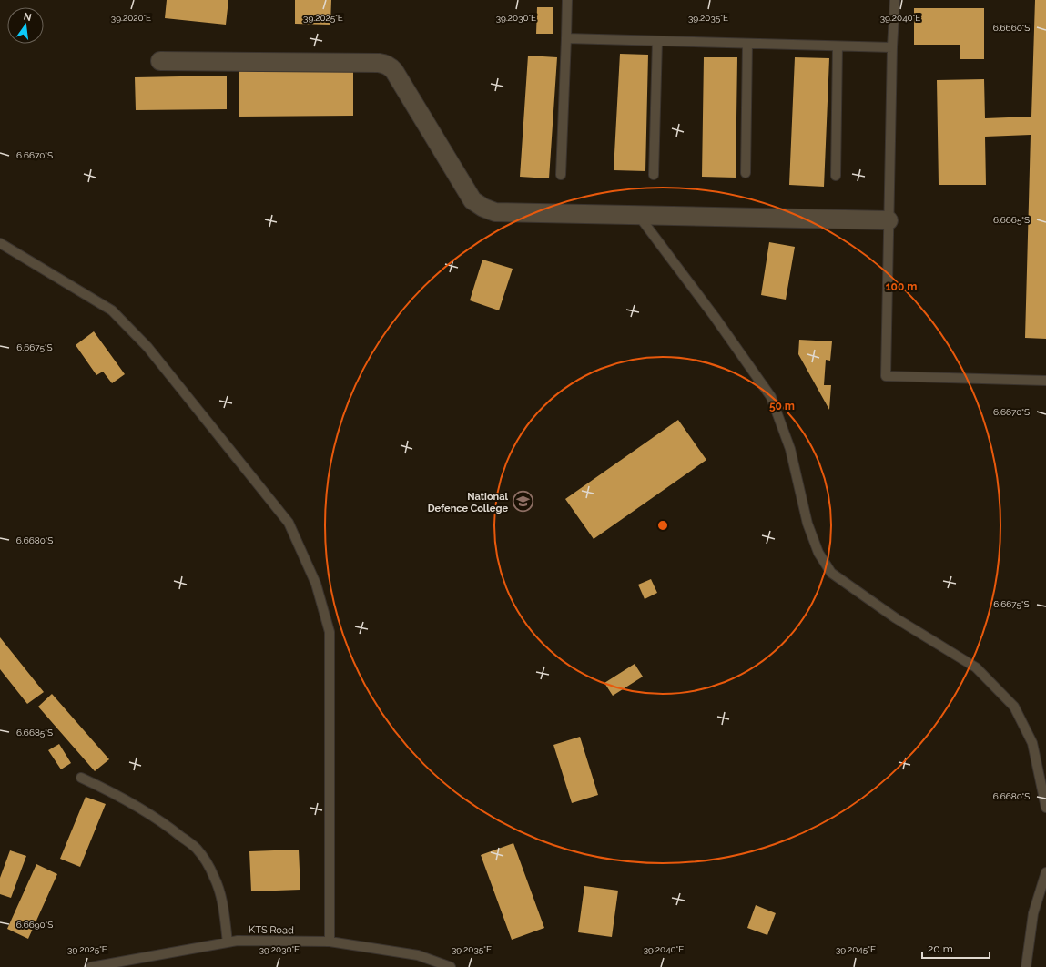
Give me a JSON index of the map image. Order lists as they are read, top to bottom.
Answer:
{
  "streets": {
    "lane": ["KTS Road"]
  },
  "places": {
    "school or university": ["National Defence College"]
  },
  "scale_bar": "20 m",
  "north": "top",
  "coordinates": [
    "39.2020°E",
    "39.2025°E",
    "39.2030°E",
    "39.2035°E",
    "39.2040°E",
    "6.6660°S",
    "6.6670°S",
    "6.6665°S",
    "6.6675°S",
    "6.6680°S",
    "6.6685°S",
    "6.6690°S",
    "39.2045°E"
  ],
  "rings": ["100 m", "50 m"]
}
